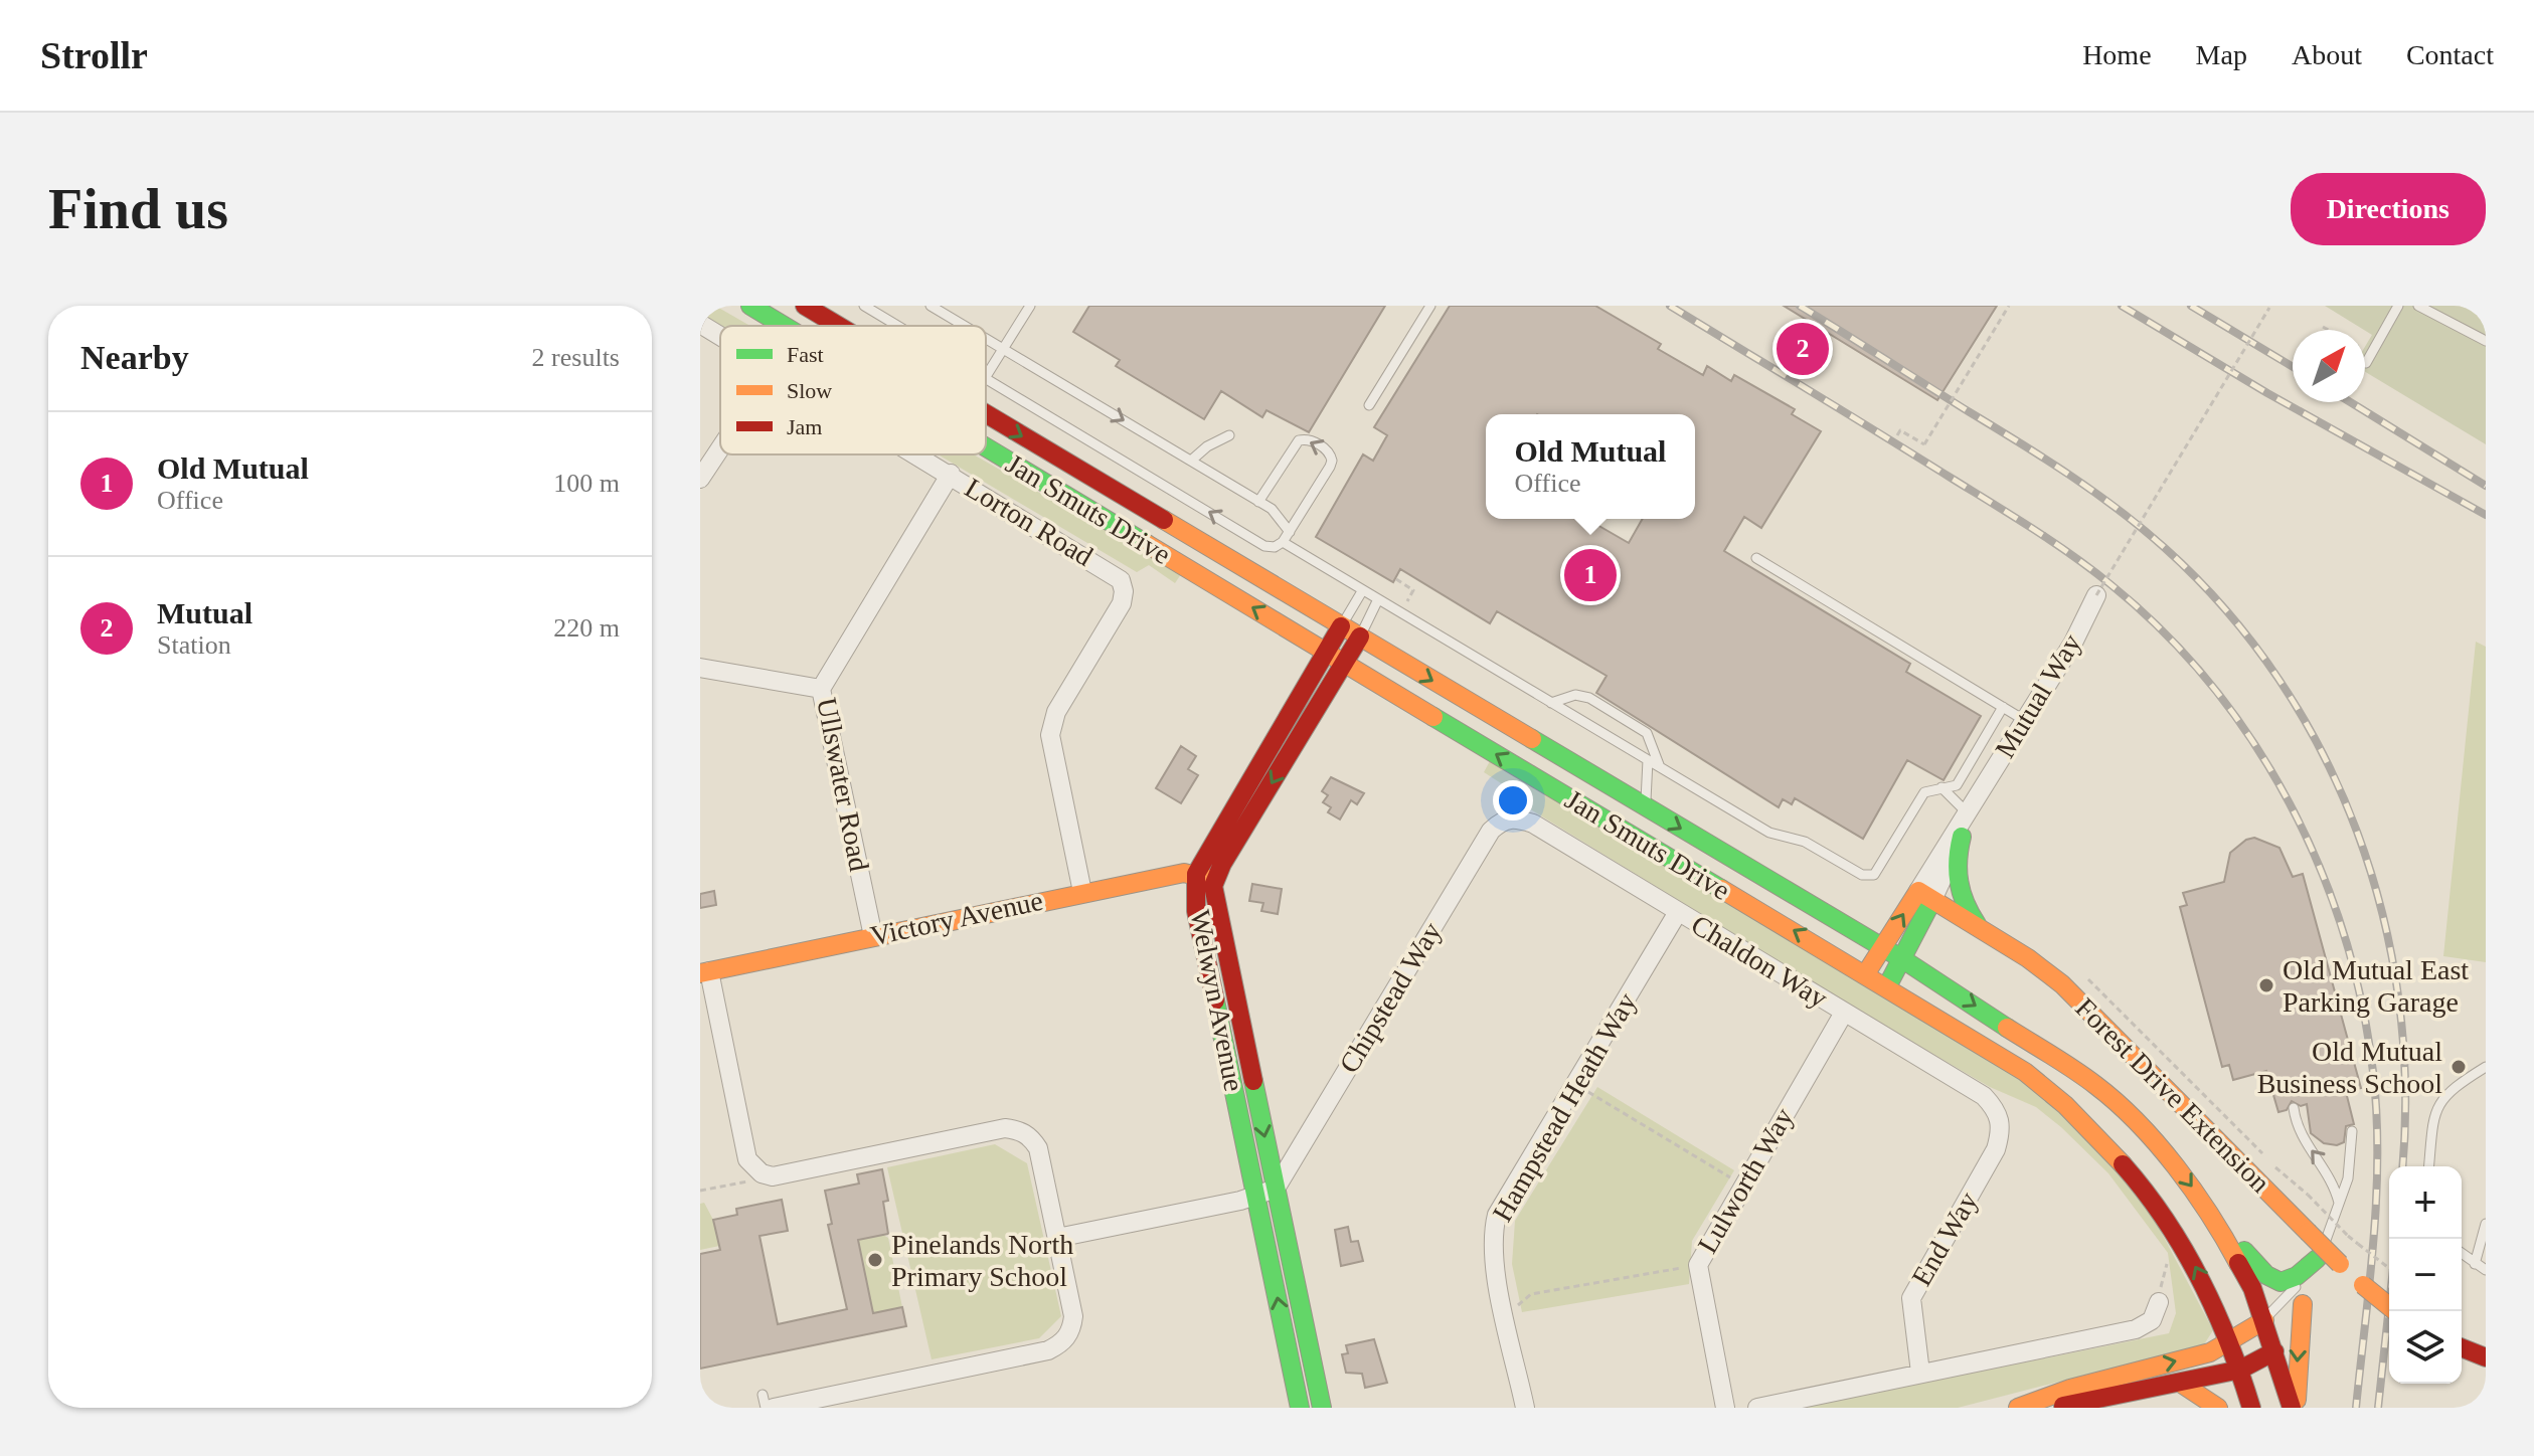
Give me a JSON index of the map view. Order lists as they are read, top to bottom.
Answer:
{
  "streets": {
    "main road": [
      "Jan Smuts Drive",
      "Mutual Way",
      "Victory Avenue",
      "Welwyn Avenue",
      "Forest Drive Extension"
    ],
    "street": [
      "Lorton Road",
      "Ullswater Road",
      "Chaldon Way",
      "Chipstead Way",
      "Hampstead Heath Way",
      "Lulworth Way",
      "End Way"
    ]
  },
  "crossings": [
    ["Jan Smuts Drive", "Mutual Way"],
    ["Jan Smuts Drive", "Welwyn Avenue"],
    ["Lorton Road", "Ullswater Road"],
    ["Lorton Road", "Victory Avenue"],
    ["Mutual Way", "Forest Drive Extension"],
    ["Ullswater Road", "Victory Avenue"],
    ["Victory Avenue", "Welwyn Avenue"],
    ["Chaldon Way", "Chipstead Way"],
    ["Chaldon Way", "Hampstead Heath Way"],
    ["Chaldon Way", "Lulworth Way"],
    ["Chaldon Way", "End Way"],
    ["Chipstead Way", "Welwyn Avenue"]
  ],
  "places": ["Old Mutual East Parking Garage", "Old Mutual Business School", "Pinelands North Primary School"],
  "legend": ["Fast", "Slow", "Jam"],
  "north": "top right",
  "page": {
    "header": "Strollr",
    "nav": [
      "Home",
      "Map",
      "About",
      "Contact"
    ],
    "buttons": "Directions",
    "title": "Find us",
    "heading": ["Nearby", "2 results"],
    "pins": ["2", "1"],
    "list": [
      {
        "mark": "1",
        "name": "Old Mutual",
        "note": "Office",
        "value": "100 m"
      },
      {
        "mark": "2",
        "name": "Mutual",
        "note": "Station",
        "value": "220 m"
      }
    ],
    "popup": ["Old Mutual", "Office"],
    "map_buttons": ["+", "−"]
  }
}
